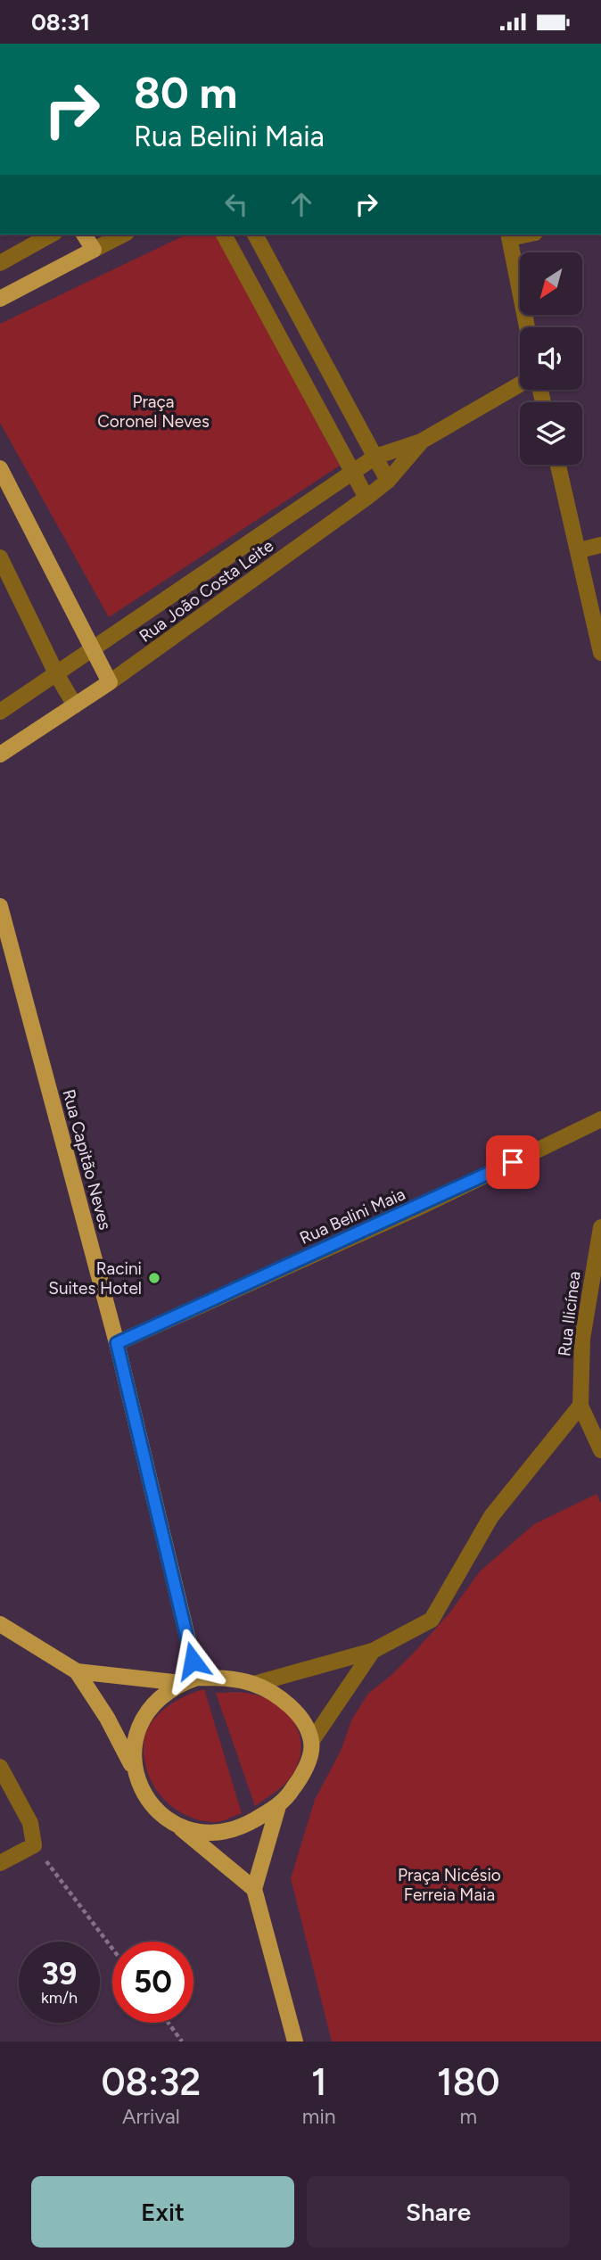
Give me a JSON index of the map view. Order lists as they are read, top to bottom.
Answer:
{
  "streets": {
    "main road": ["Rua João Costa Leite", "Rua Capitão Neves"],
    "street": ["Rua Belini Maia", "Rua Ilicínea"]
  },
  "crossings": [
    ["Rua Capitão Neves", "Rua Belini Maia"]
  ],
  "parks": ["Praça Coronel Neves", "Praça Nicésio Ferreia Maia"],
  "places": ["Racini Suites Hotel"],
  "north": "bottom left",
  "page": {
    "status": "08:31",
    "turn": ["80 m", "Rua Belini Maia"],
    "speed": "39 km/h",
    "limit": "50",
    "eta": [
      "08:32",
      "Arrival",
      "1",
      "min",
      "180",
      "m"
    ],
    "buttons": ["Exit", "Share"]
  }
}
